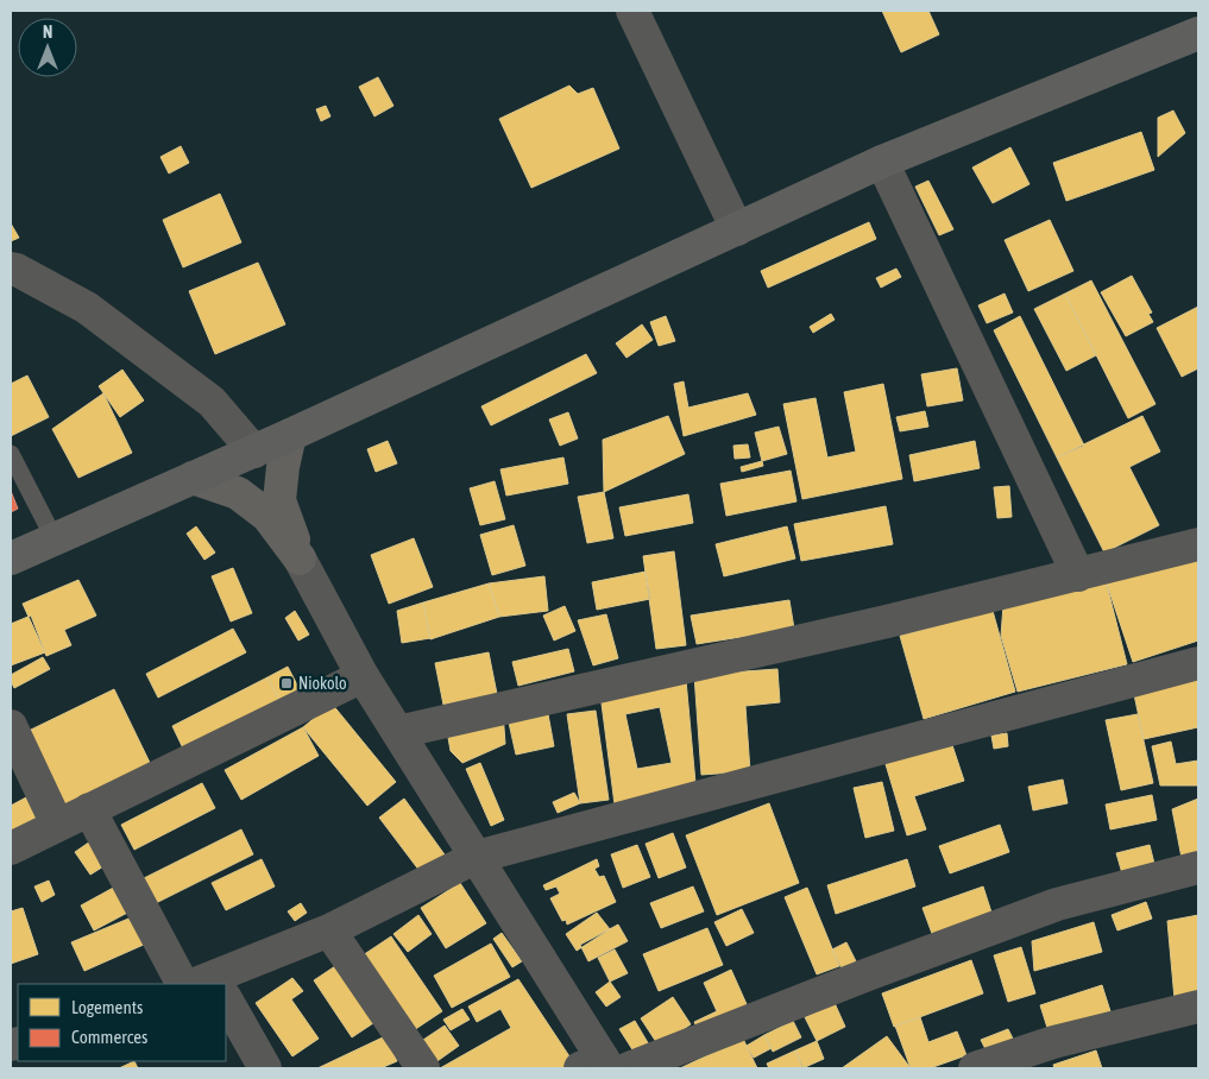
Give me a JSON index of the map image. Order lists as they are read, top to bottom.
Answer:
{
  "places": {
    "transit": ["Niokolo"]
  },
  "legend": ["Logements", "Commerces"],
  "north": "top"
}
